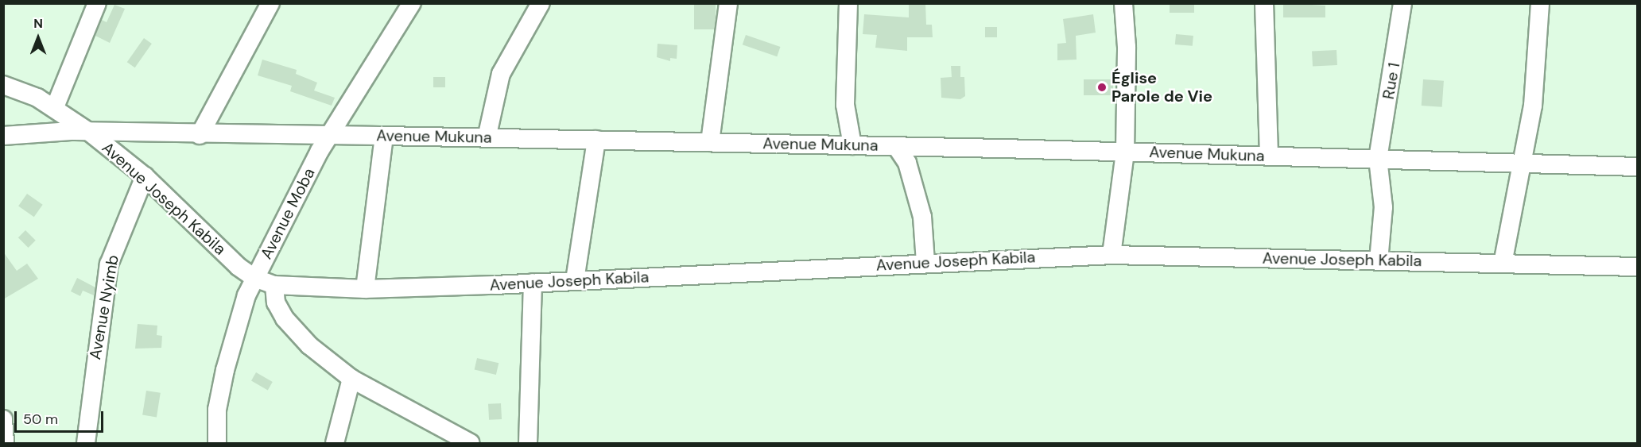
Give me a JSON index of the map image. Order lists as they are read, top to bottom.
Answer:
{
  "streets": {
    "street": [
      "Rue 1",
      "Avenue Mukuna",
      "Avenue Joseph Kabila",
      "Avenue Moba",
      "Avenue Nyimb"
    ]
  },
  "crossings": [
    ["Rue 1", "Avenue Mukuna"],
    ["Rue 1", "Avenue Joseph Kabila"],
    ["Avenue Mukuna", "Avenue Joseph Kabila"],
    ["Avenue Mukuna", "Avenue Moba"],
    ["Avenue Joseph Kabila", "Avenue Moba"],
    ["Avenue Joseph Kabila", "Avenue Nyimb"]
  ],
  "places": ["Église Parole de Vie"],
  "scale_bar": "50 m",
  "north": "top"
}
